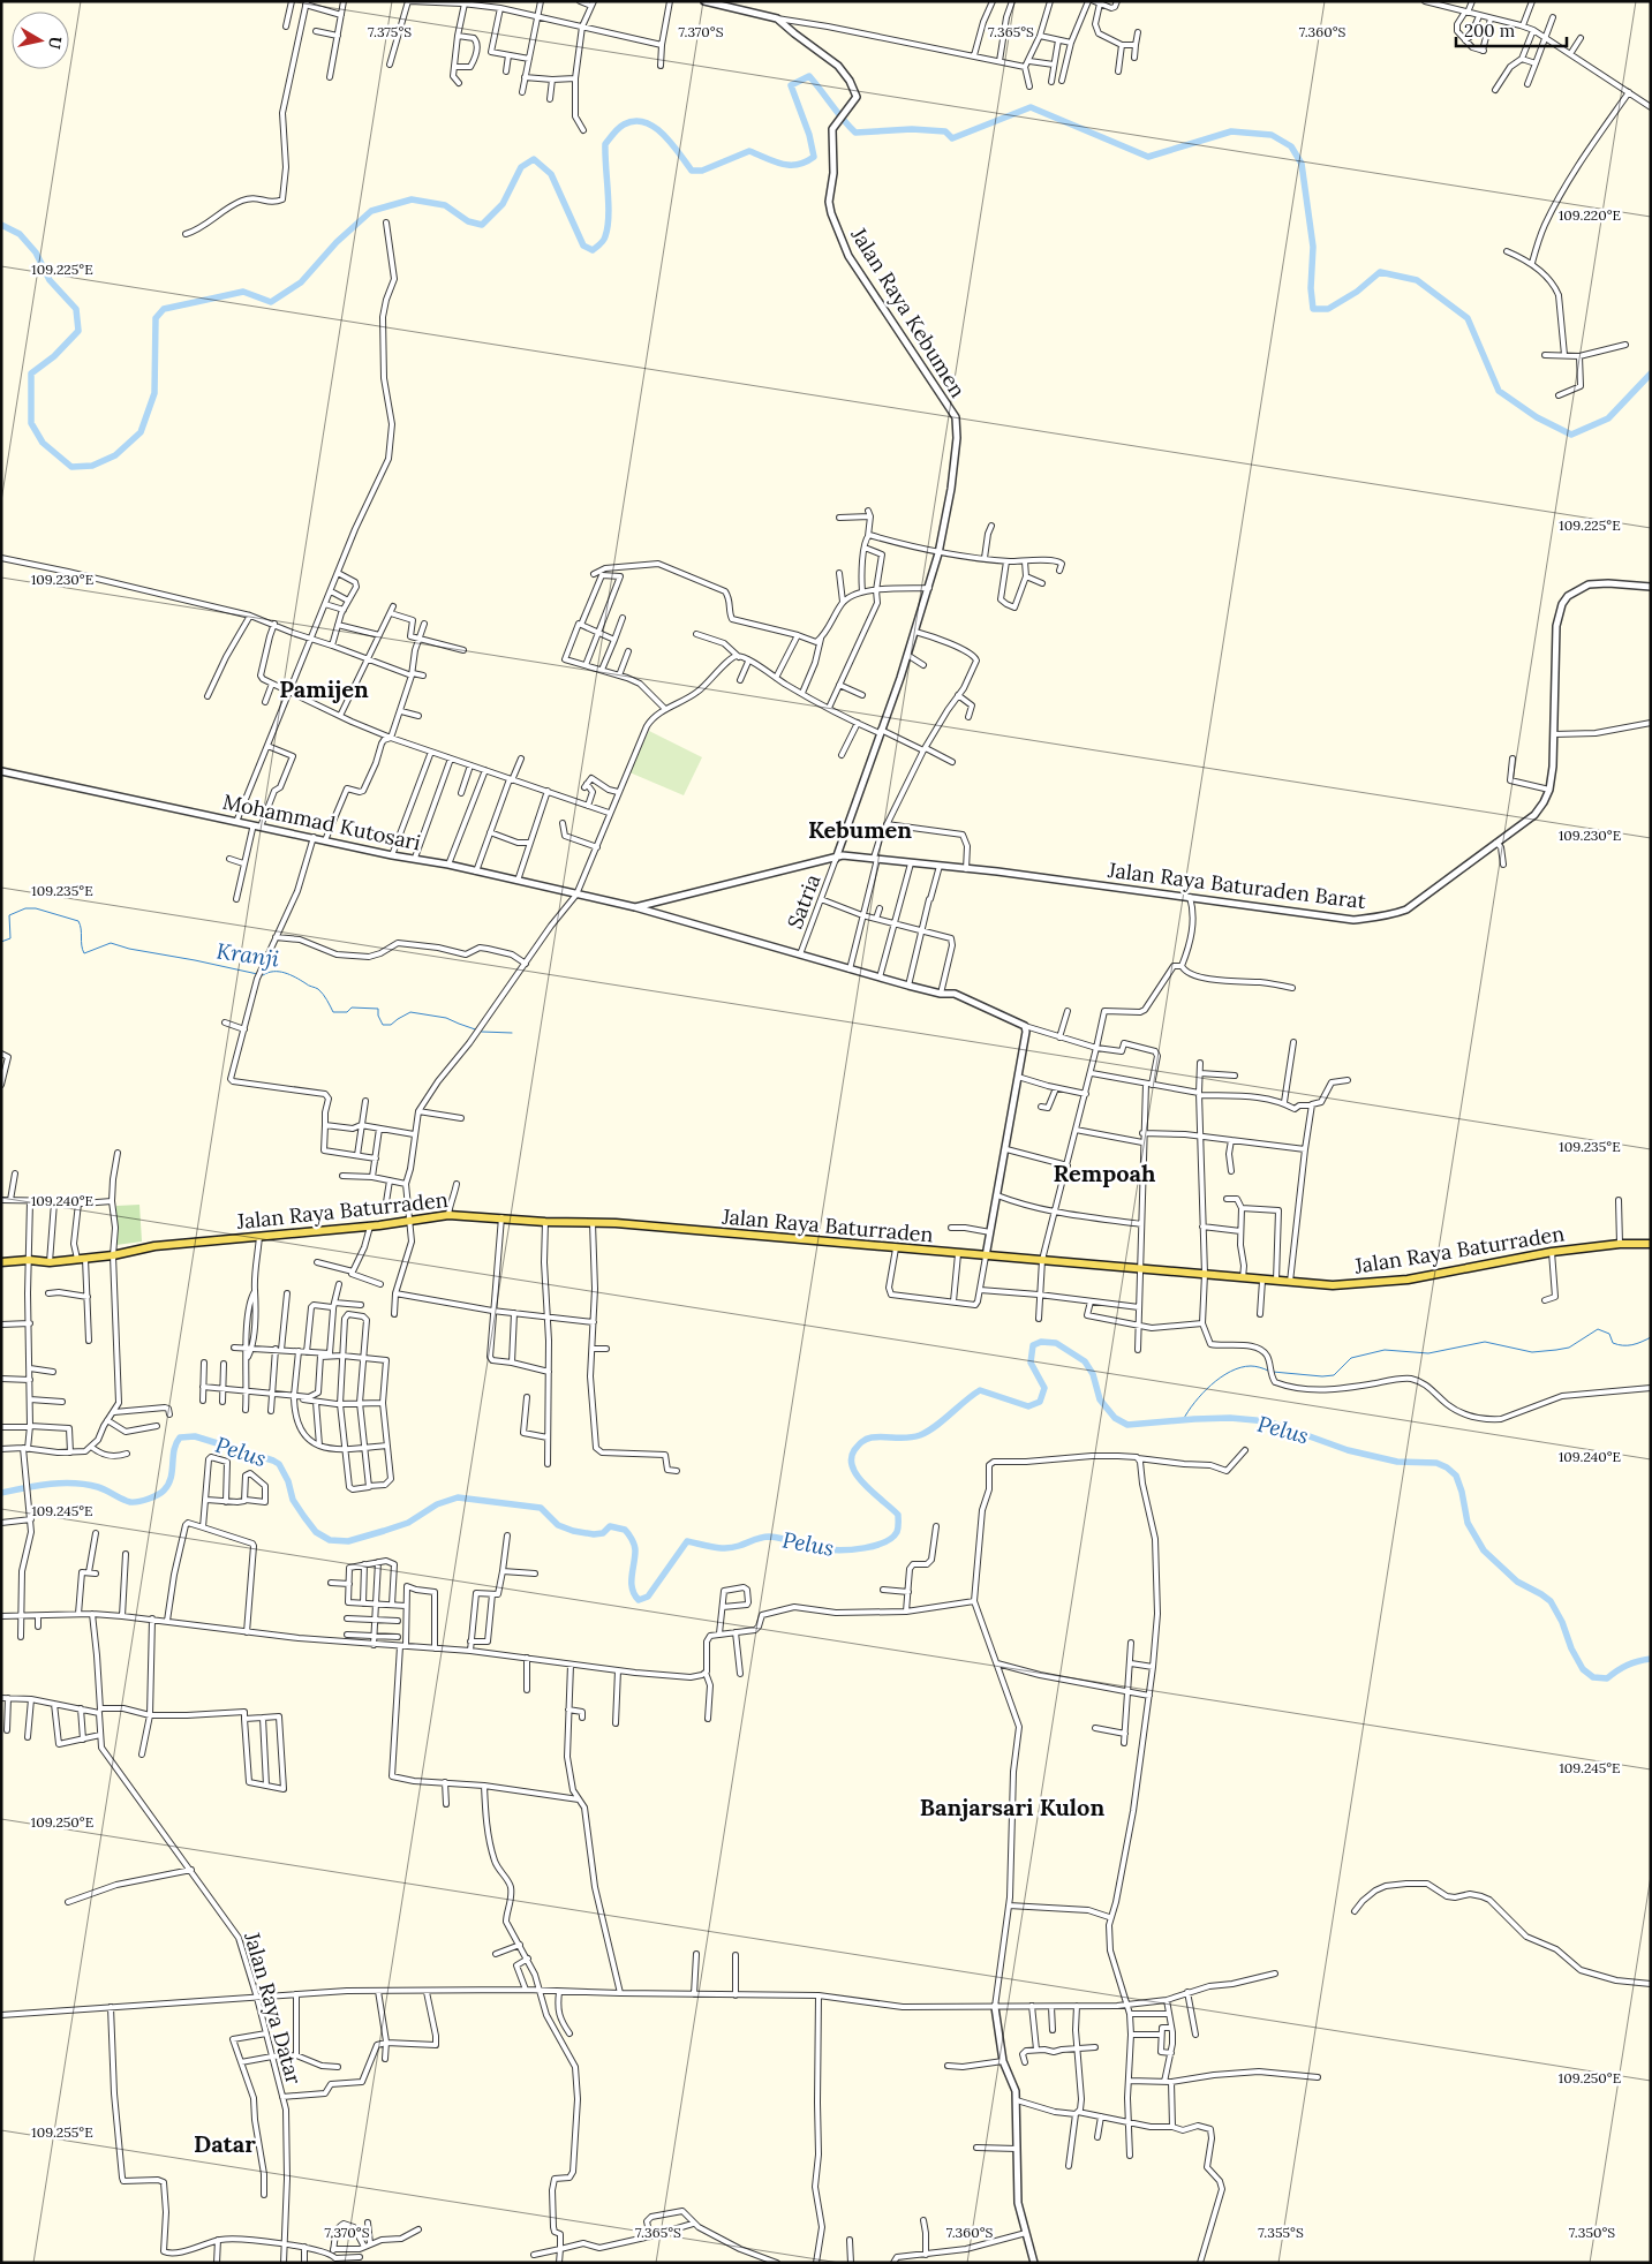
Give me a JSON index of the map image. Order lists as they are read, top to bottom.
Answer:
{
  "streets": {
    "main road": ["Jalan Raya Baturraden"],
    "street": [
      "Jalan Raya Kebumen",
      "Mohammad Kutosari",
      "Jalan Raya Baturaden Barat",
      "Satria",
      "Jalan Raya Datar"
    ]
  },
  "crossings": [
    ["Jalan Raya Kebumen", "Jalan Raya Baturaden Barat"],
    ["Jalan Raya Kebumen", "Satria"],
    ["Mohammad Kutosari", "Jalan Raya Baturaden Barat"],
    ["Mohammad Kutosari", "Satria"],
    ["Jalan Raya Baturaden Barat", "Satria"]
  ],
  "districts": [
    "Pamijen",
    "Kebumen",
    "Rempoah",
    "Banjarsari Kulon",
    "Datar"
  ],
  "water": ["Kranji", "Pelus"],
  "scale_bar": "200 m",
  "north": "right",
  "coordinates": [
    "7.375°S",
    "7.370°S",
    "7.365°S",
    "7.360°S",
    "109.220°E",
    "109.225°E",
    "109.230°E",
    "109.235°E",
    "109.240°E",
    "109.245°E",
    "109.250°E",
    "109.255°E",
    "7.355°S",
    "7.350°S"
  ]
}
